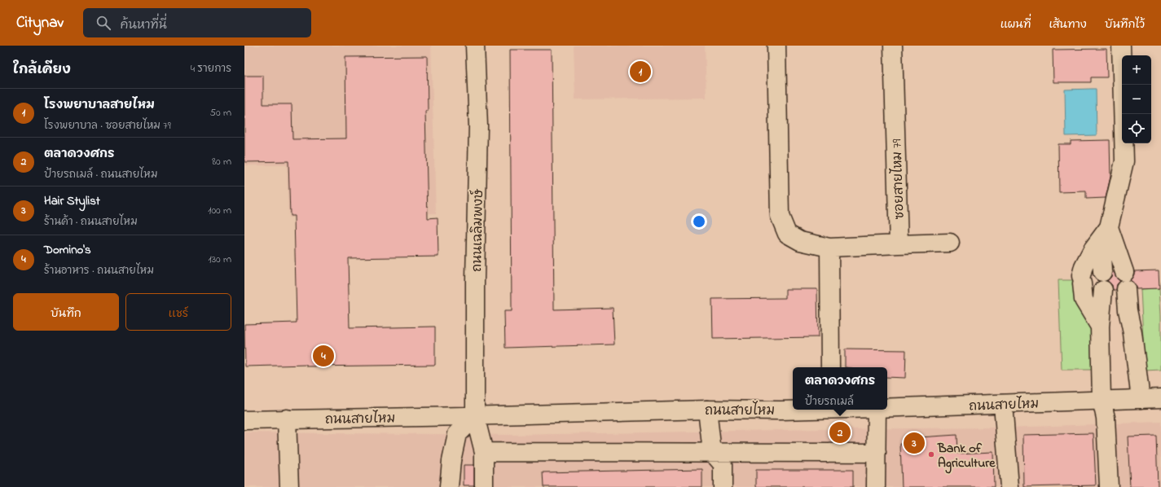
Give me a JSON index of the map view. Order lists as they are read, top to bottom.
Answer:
{
  "streets": {
    "main road": ["ซอยสายไหม 79", "ถนนเฉลิมพงษ์", "ถนนสายไหม"]
  },
  "crossings": [
    ["ถนนเฉลิมพงษ์", "ถนนสายไหม"]
  ],
  "places": ["Bank of Agriculture"],
  "page": {
    "header": "Citynav",
    "search": "ค้นหาที่นี่",
    "nav": ["แผนที่", "เส้นทาง", "บันทึกไว้"],
    "heading": ["ใกล้เคียง", "4 รายการ"],
    "map_buttons": ["+", "−"],
    "pins": [
      "1",
      "4",
      "2",
      "3"
    ],
    "list": [
      {
        "mark": "1",
        "name": "โรงพยาบาลสายไหม",
        "note": "โรงพยาบาล · ซอยสายไหม 79",
        "value": "50 m"
      },
      {
        "mark": "2",
        "name": "ตลาดวงศกร",
        "note": "ป้ายรถเมล์ · ถนนสายไหม",
        "value": "80 m"
      },
      {
        "mark": "3",
        "name": "Hair Stylist",
        "note": "ร้านค้า · ถนนสายไหม",
        "value": "100 m"
      },
      {
        "mark": "4",
        "name": "Domino's",
        "note": "ร้านอาหาร · ถนนสายไหม",
        "value": "130 m"
      }
    ],
    "buttons": ["บันทึก", "แชร์"],
    "popup": ["ตลาดวงศกร", "ป้ายรถเมล์"]
  }
}
